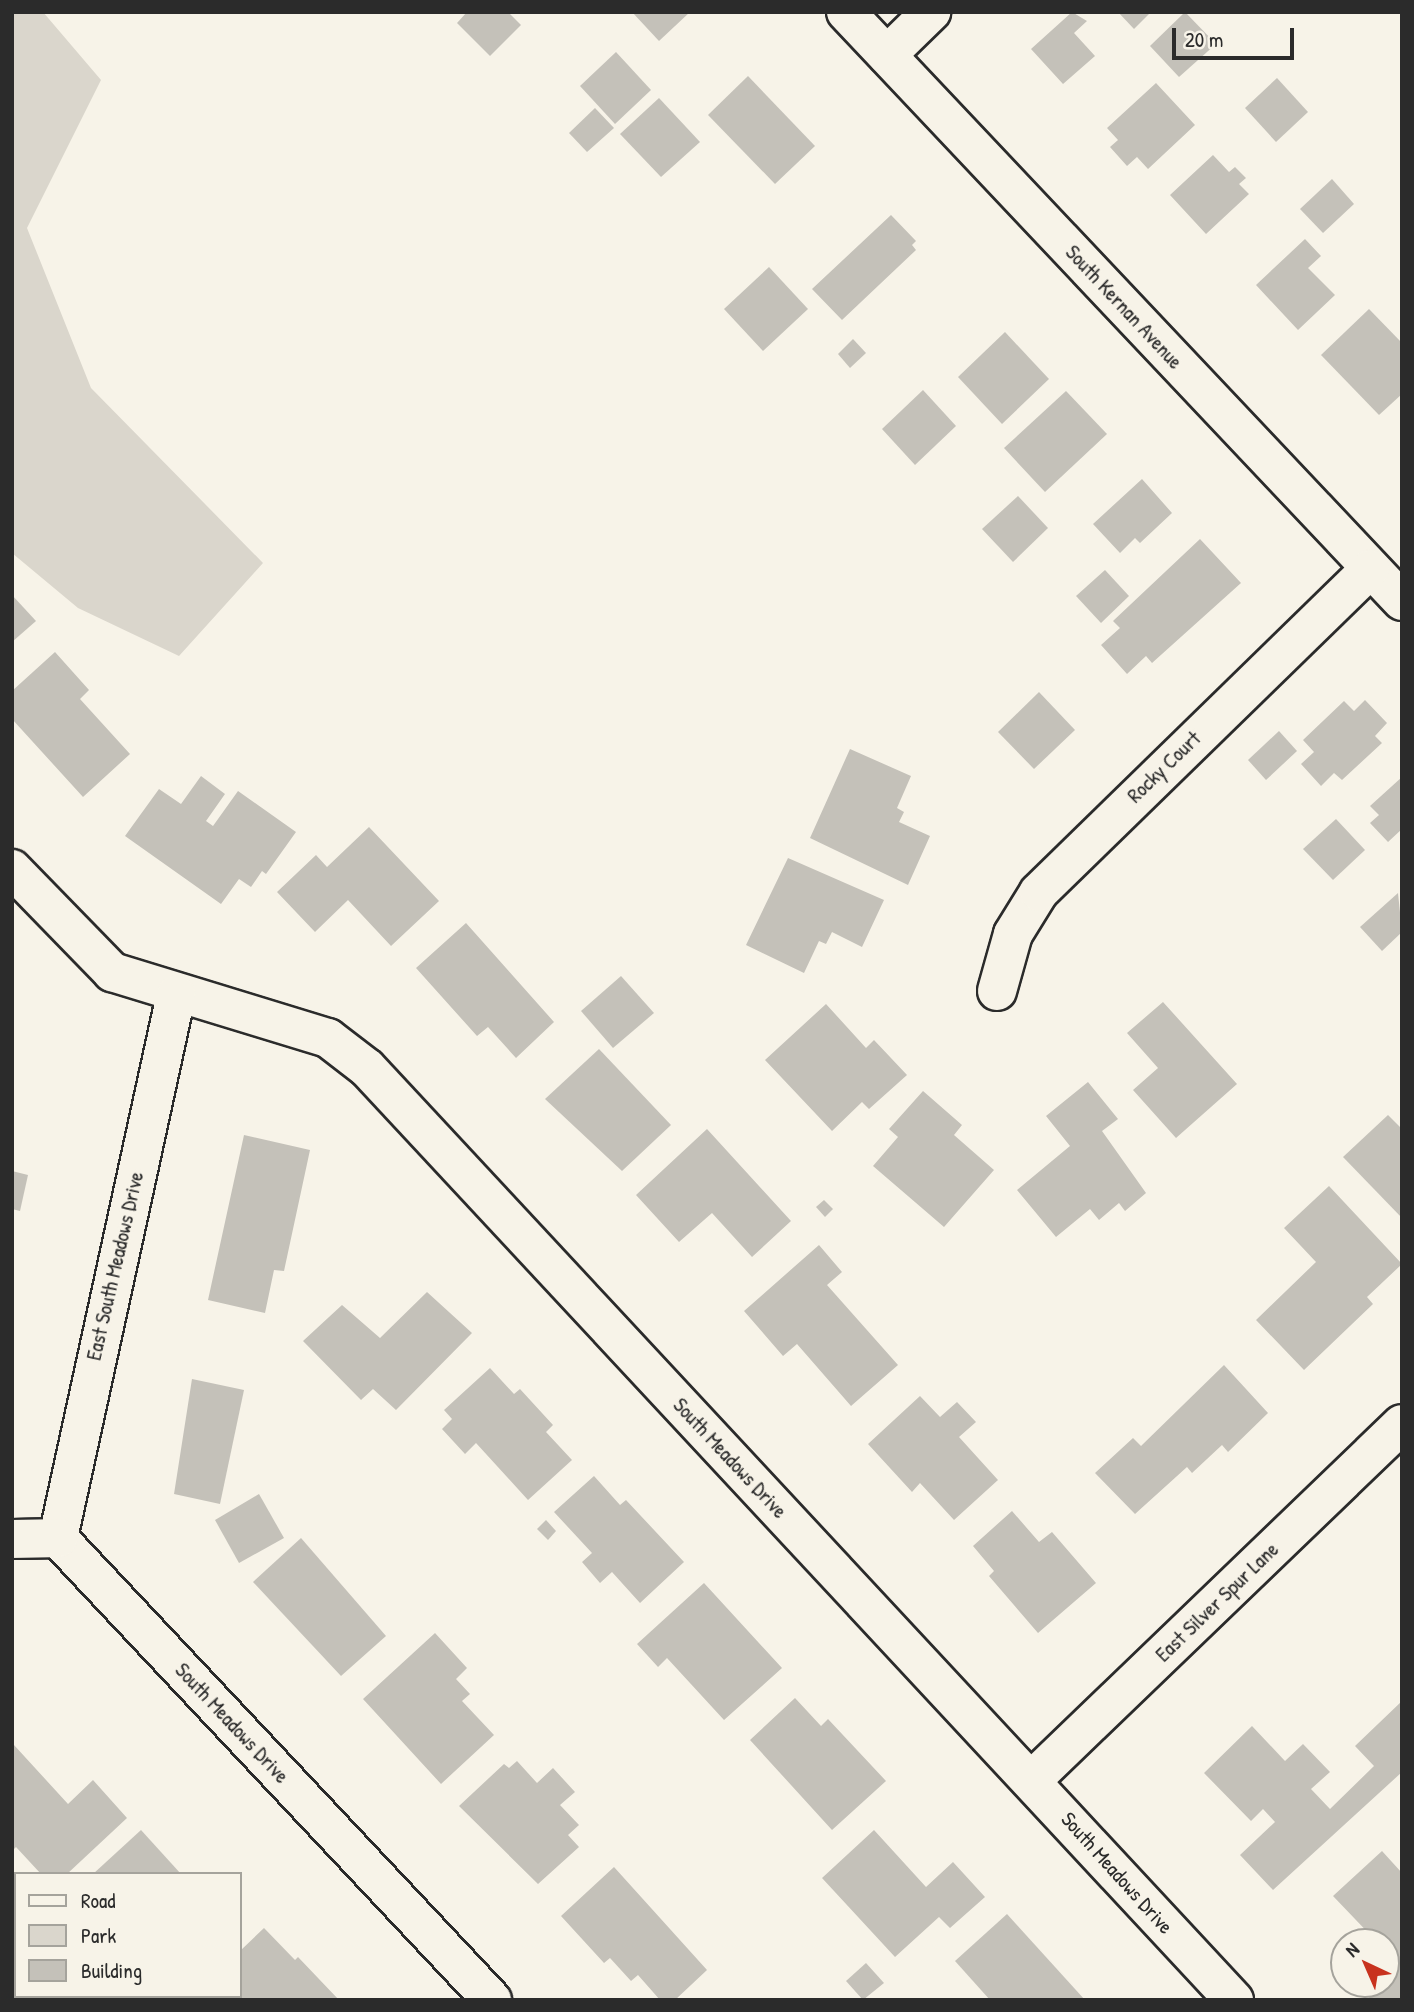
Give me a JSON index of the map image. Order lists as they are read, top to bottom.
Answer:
{
  "streets": {
    "street": [
      "South Kernan Avenue",
      "Rocky Court",
      "East South Meadows Drive",
      "South Meadows Drive",
      "East Silver Spur Lane"
    ]
  },
  "crossings": [
    ["South Kernan Avenue", "Rocky Court"],
    ["East South Meadows Drive", "South Meadows Drive"],
    ["South Meadows Drive", "East Silver Spur Lane"]
  ],
  "legend": ["Road", "Park", "Building"],
  "scale_bar": "20 m",
  "north": "top left"
}
